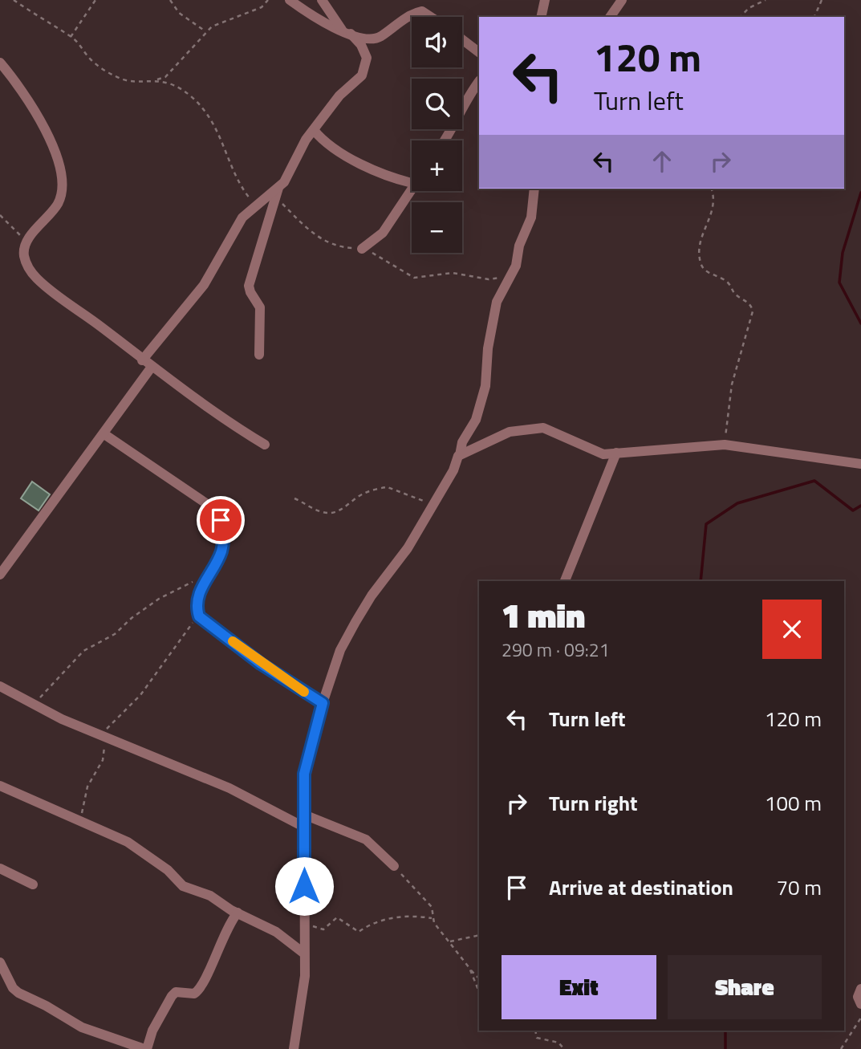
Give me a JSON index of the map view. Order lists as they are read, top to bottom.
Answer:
{
  "page": {
    "map_buttons": ["+", "−"],
    "turn": ["120 m", "Turn left"],
    "heading": ["1 min", "290 m · 09:21"],
    "list": [
      {
        "name": "Turn left",
        "value": "120 m"
      },
      {
        "name": "Turn right",
        "value": "100 m"
      },
      {
        "name": "Arrive at destination",
        "value": "70 m"
      }
    ],
    "buttons": ["Exit", "Share"]
  }
}
